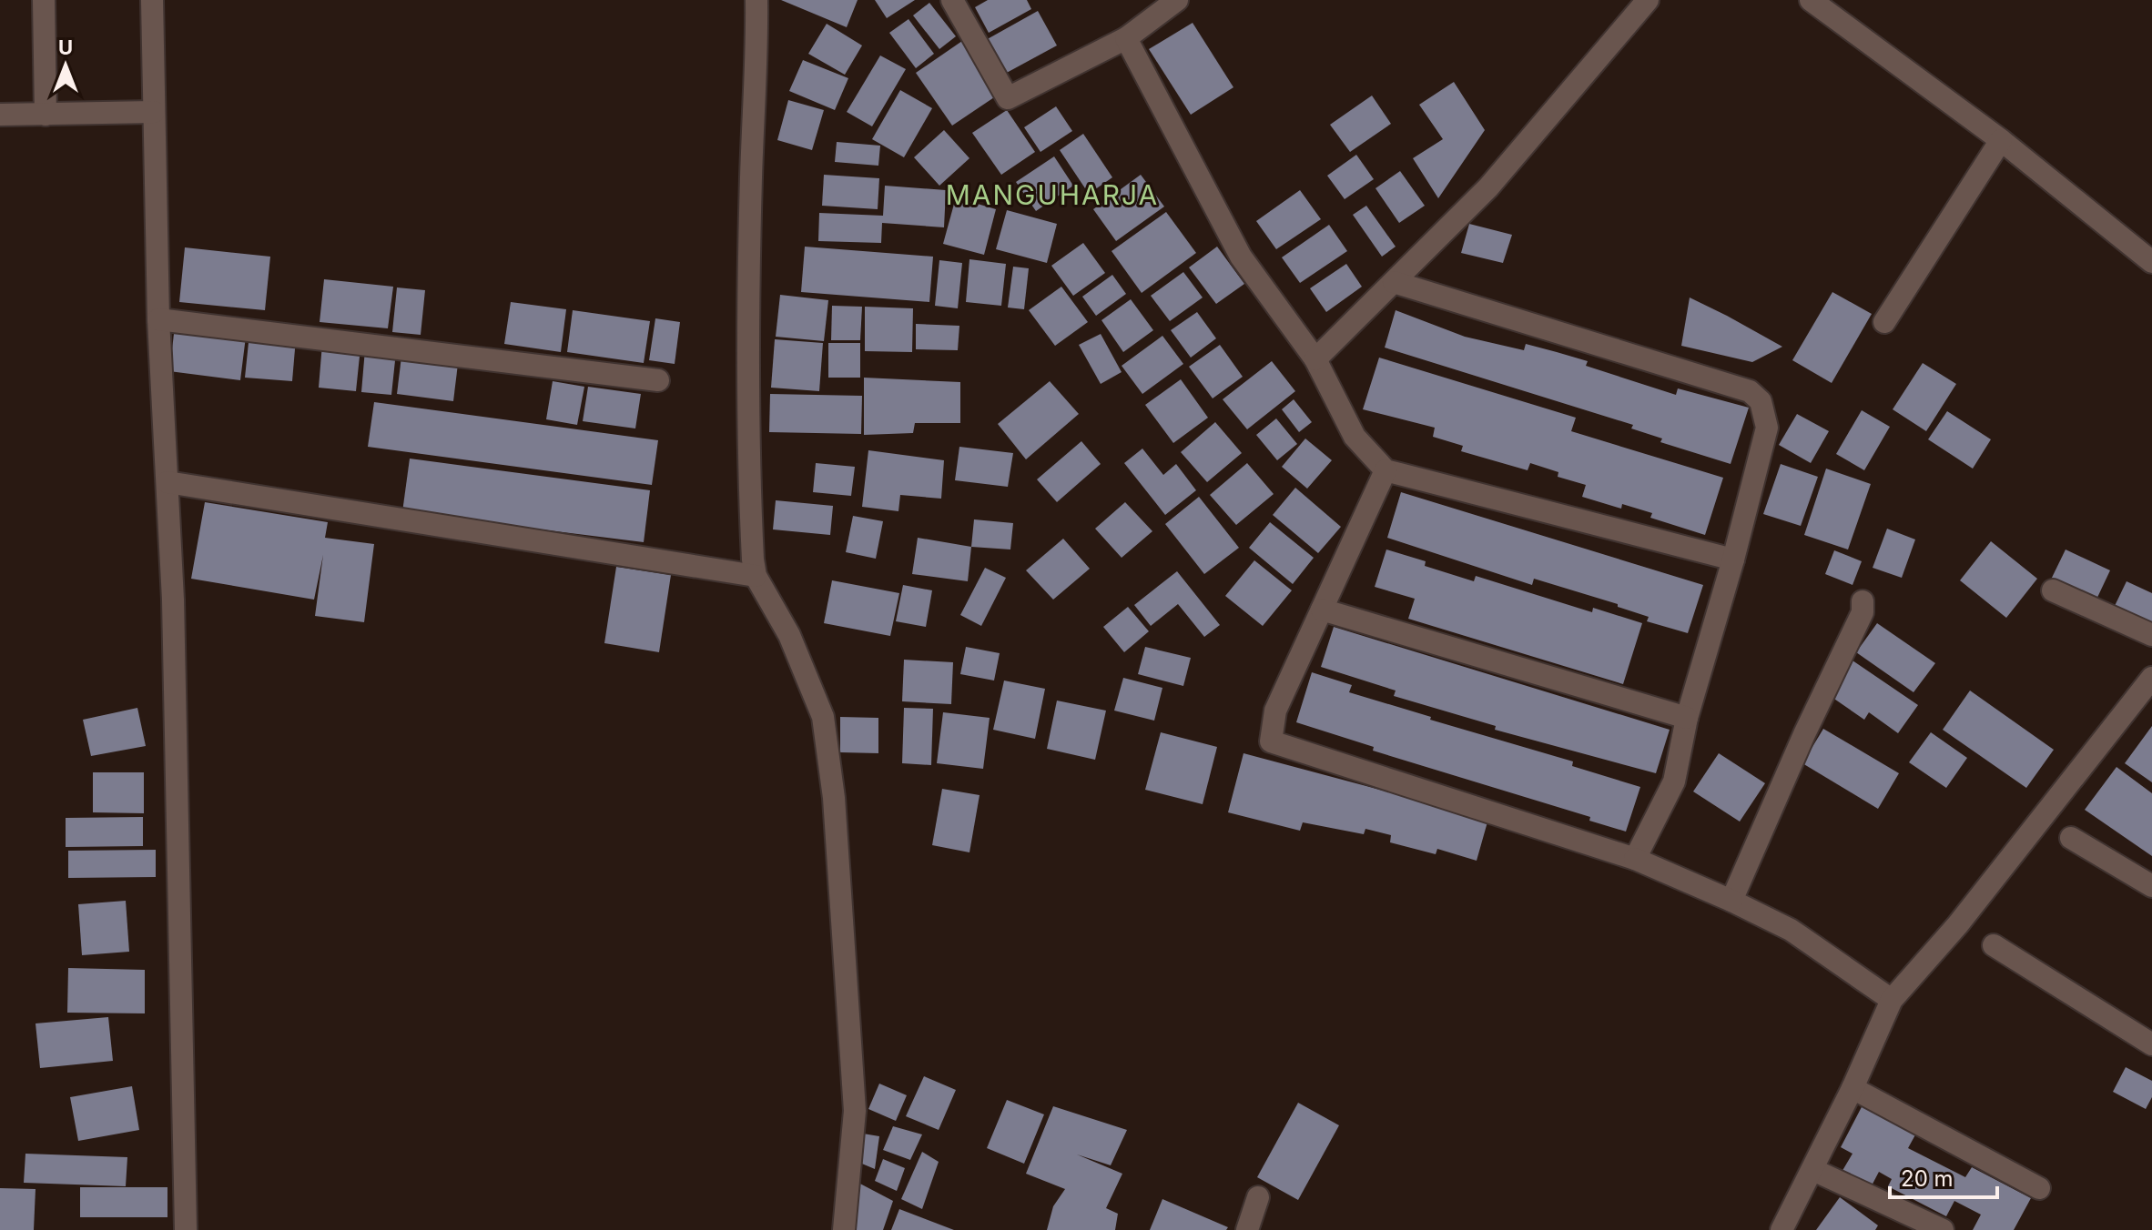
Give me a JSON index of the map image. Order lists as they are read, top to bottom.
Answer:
{
  "districts": ["MANGUHARJA"],
  "scale_bar": "20 m",
  "north": "top"
}
